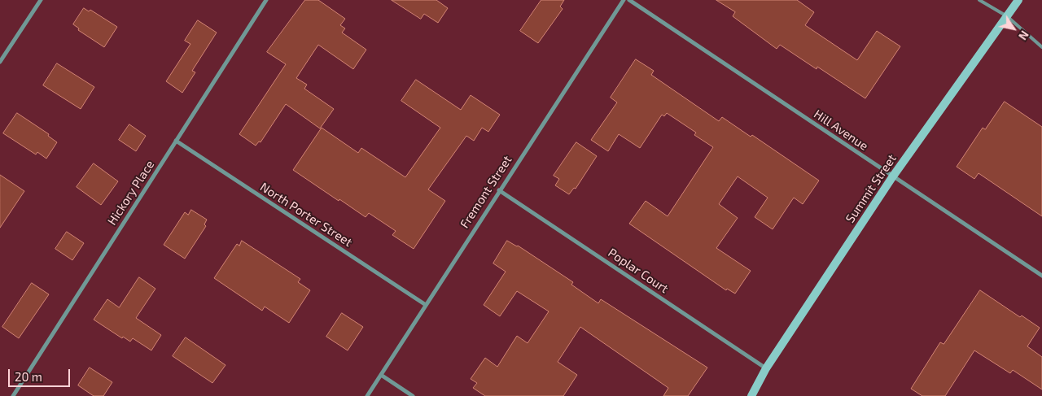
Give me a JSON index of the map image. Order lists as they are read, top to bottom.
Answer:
{
  "streets": {
    "main road": ["Summit Street"],
    "street": [
      "Hill Avenue",
      "Fremont Street",
      "Hickory Place",
      "North Porter Street",
      "Poplar Court"
    ]
  },
  "crossings": [
    ["Hill Avenue", "Summit Street"],
    ["Summit Street", "Poplar Court"],
    ["Fremont Street", "North Porter Street"],
    ["Fremont Street", "Poplar Court"],
    ["Hickory Place", "North Porter Street"]
  ],
  "scale_bar": "20 m",
  "north": "bottom right"
}
